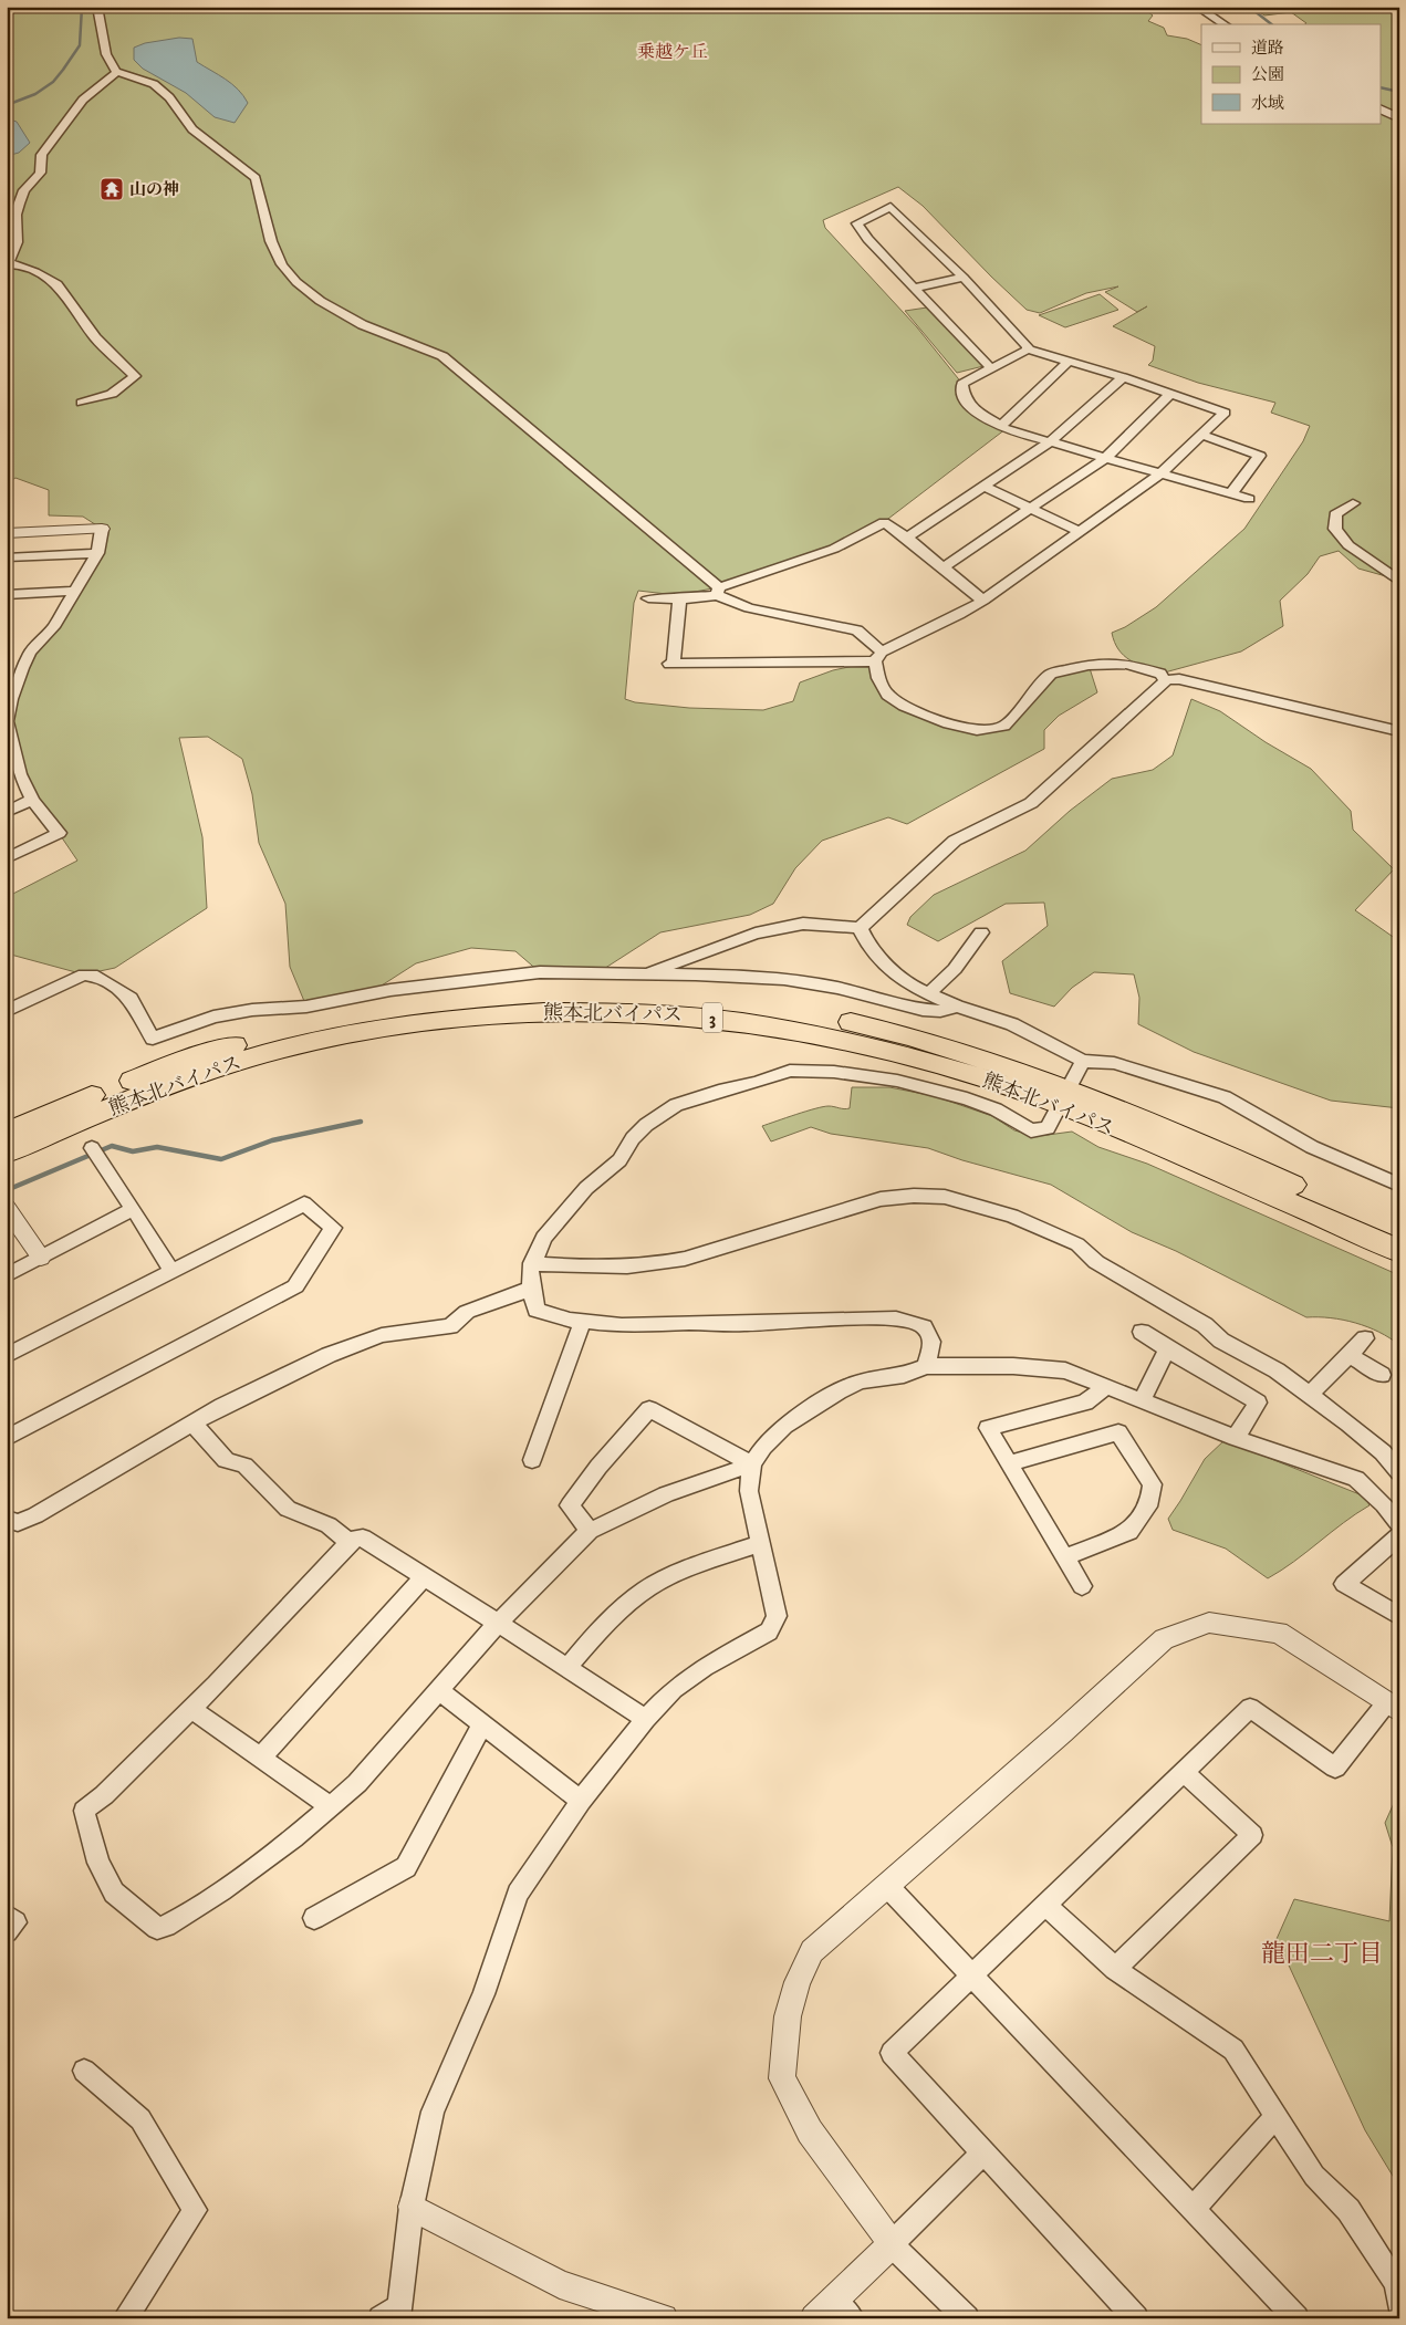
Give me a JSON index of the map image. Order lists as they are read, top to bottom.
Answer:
{
  "streets": {
    "highway": ["熊本北バイパス", "3"]
  },
  "districts": ["乗越ケ丘", "龍田二丁目"],
  "places": {
    "temple": ["山の神"]
  },
  "legend": ["道路", "公園", "水域"]
}
